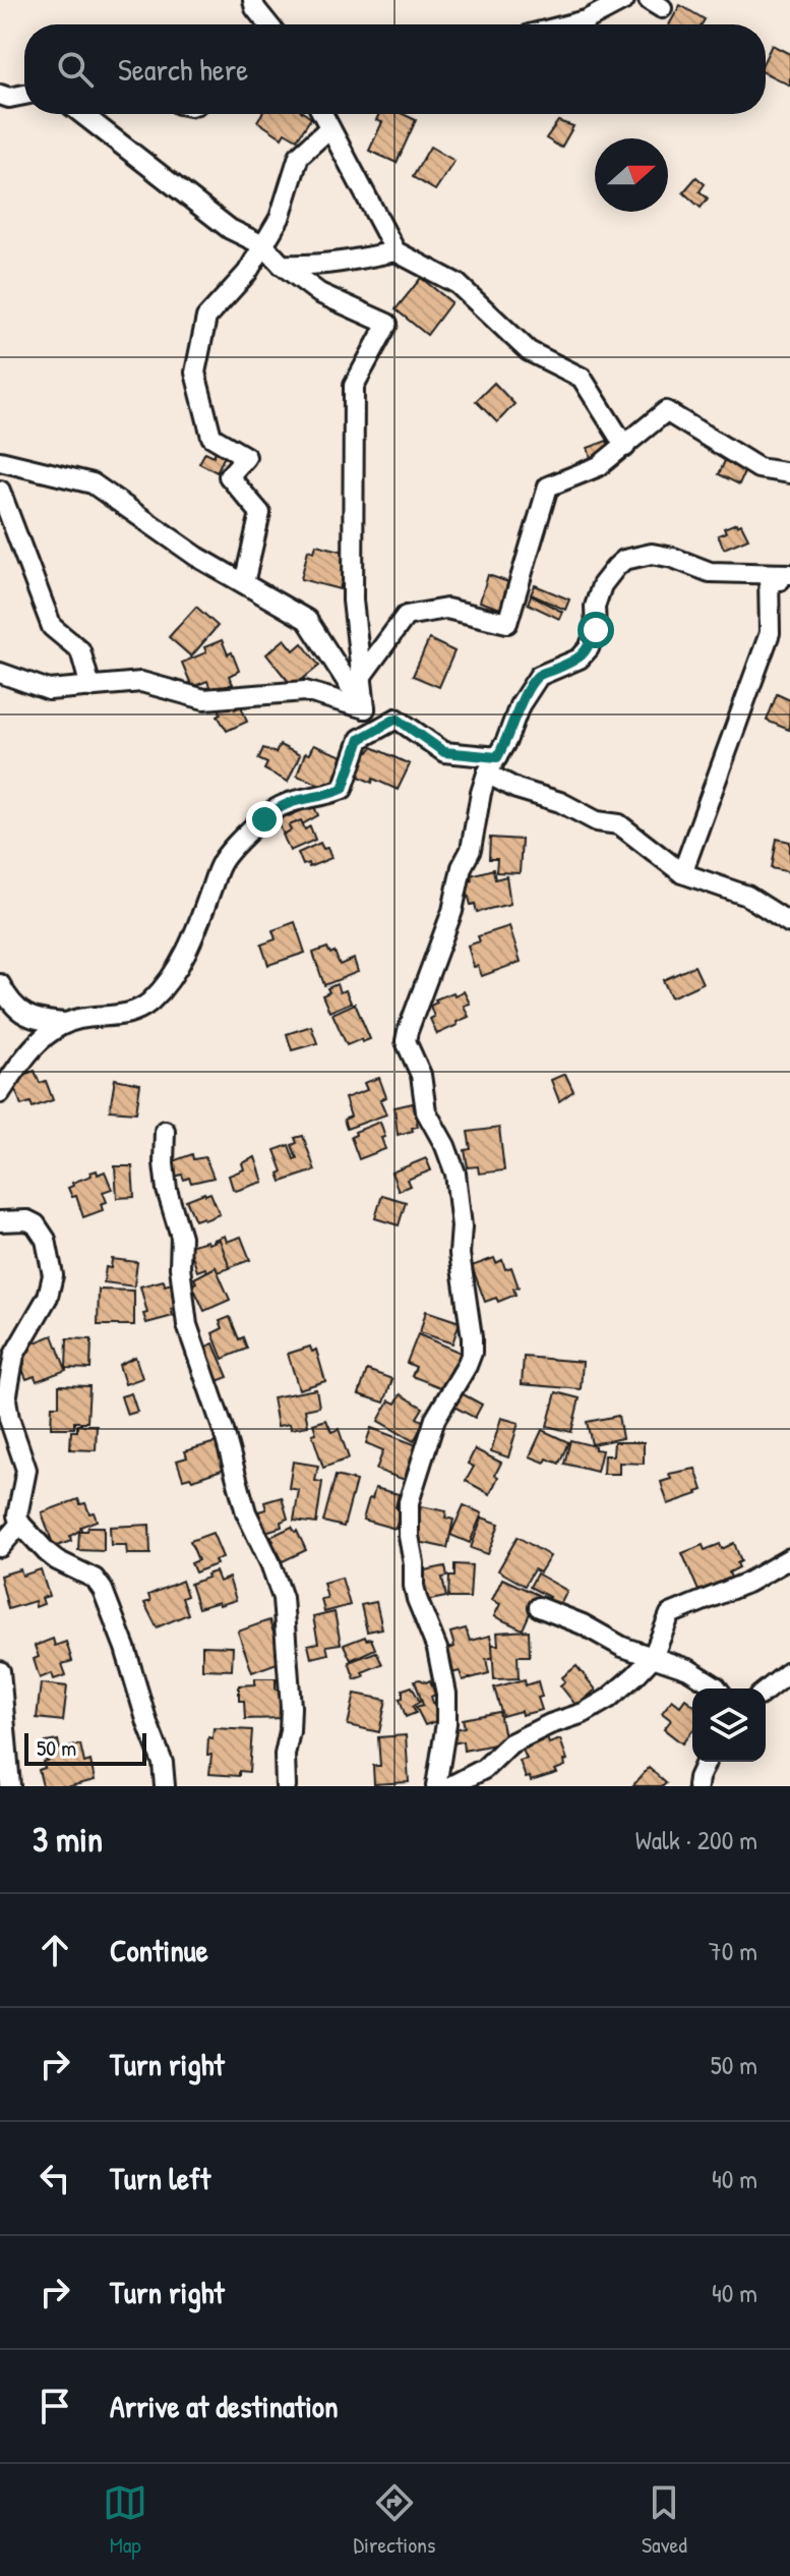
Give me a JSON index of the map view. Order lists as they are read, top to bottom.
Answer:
{
  "scale_bar": "50 m",
  "north": "right",
  "page": {
    "search": "Search here",
    "scale": "50 m",
    "heading": ["3 min", "Walk · 200 m"],
    "list": [
      ["Continue", "70 m"],
      ["Turn right", "50 m"],
      ["Turn left", "40 m"],
      ["Turn right", "40 m"],
      "Arrive at destination"
    ],
    "nav": ["Map", "Directions", "Saved"]
  }
}
